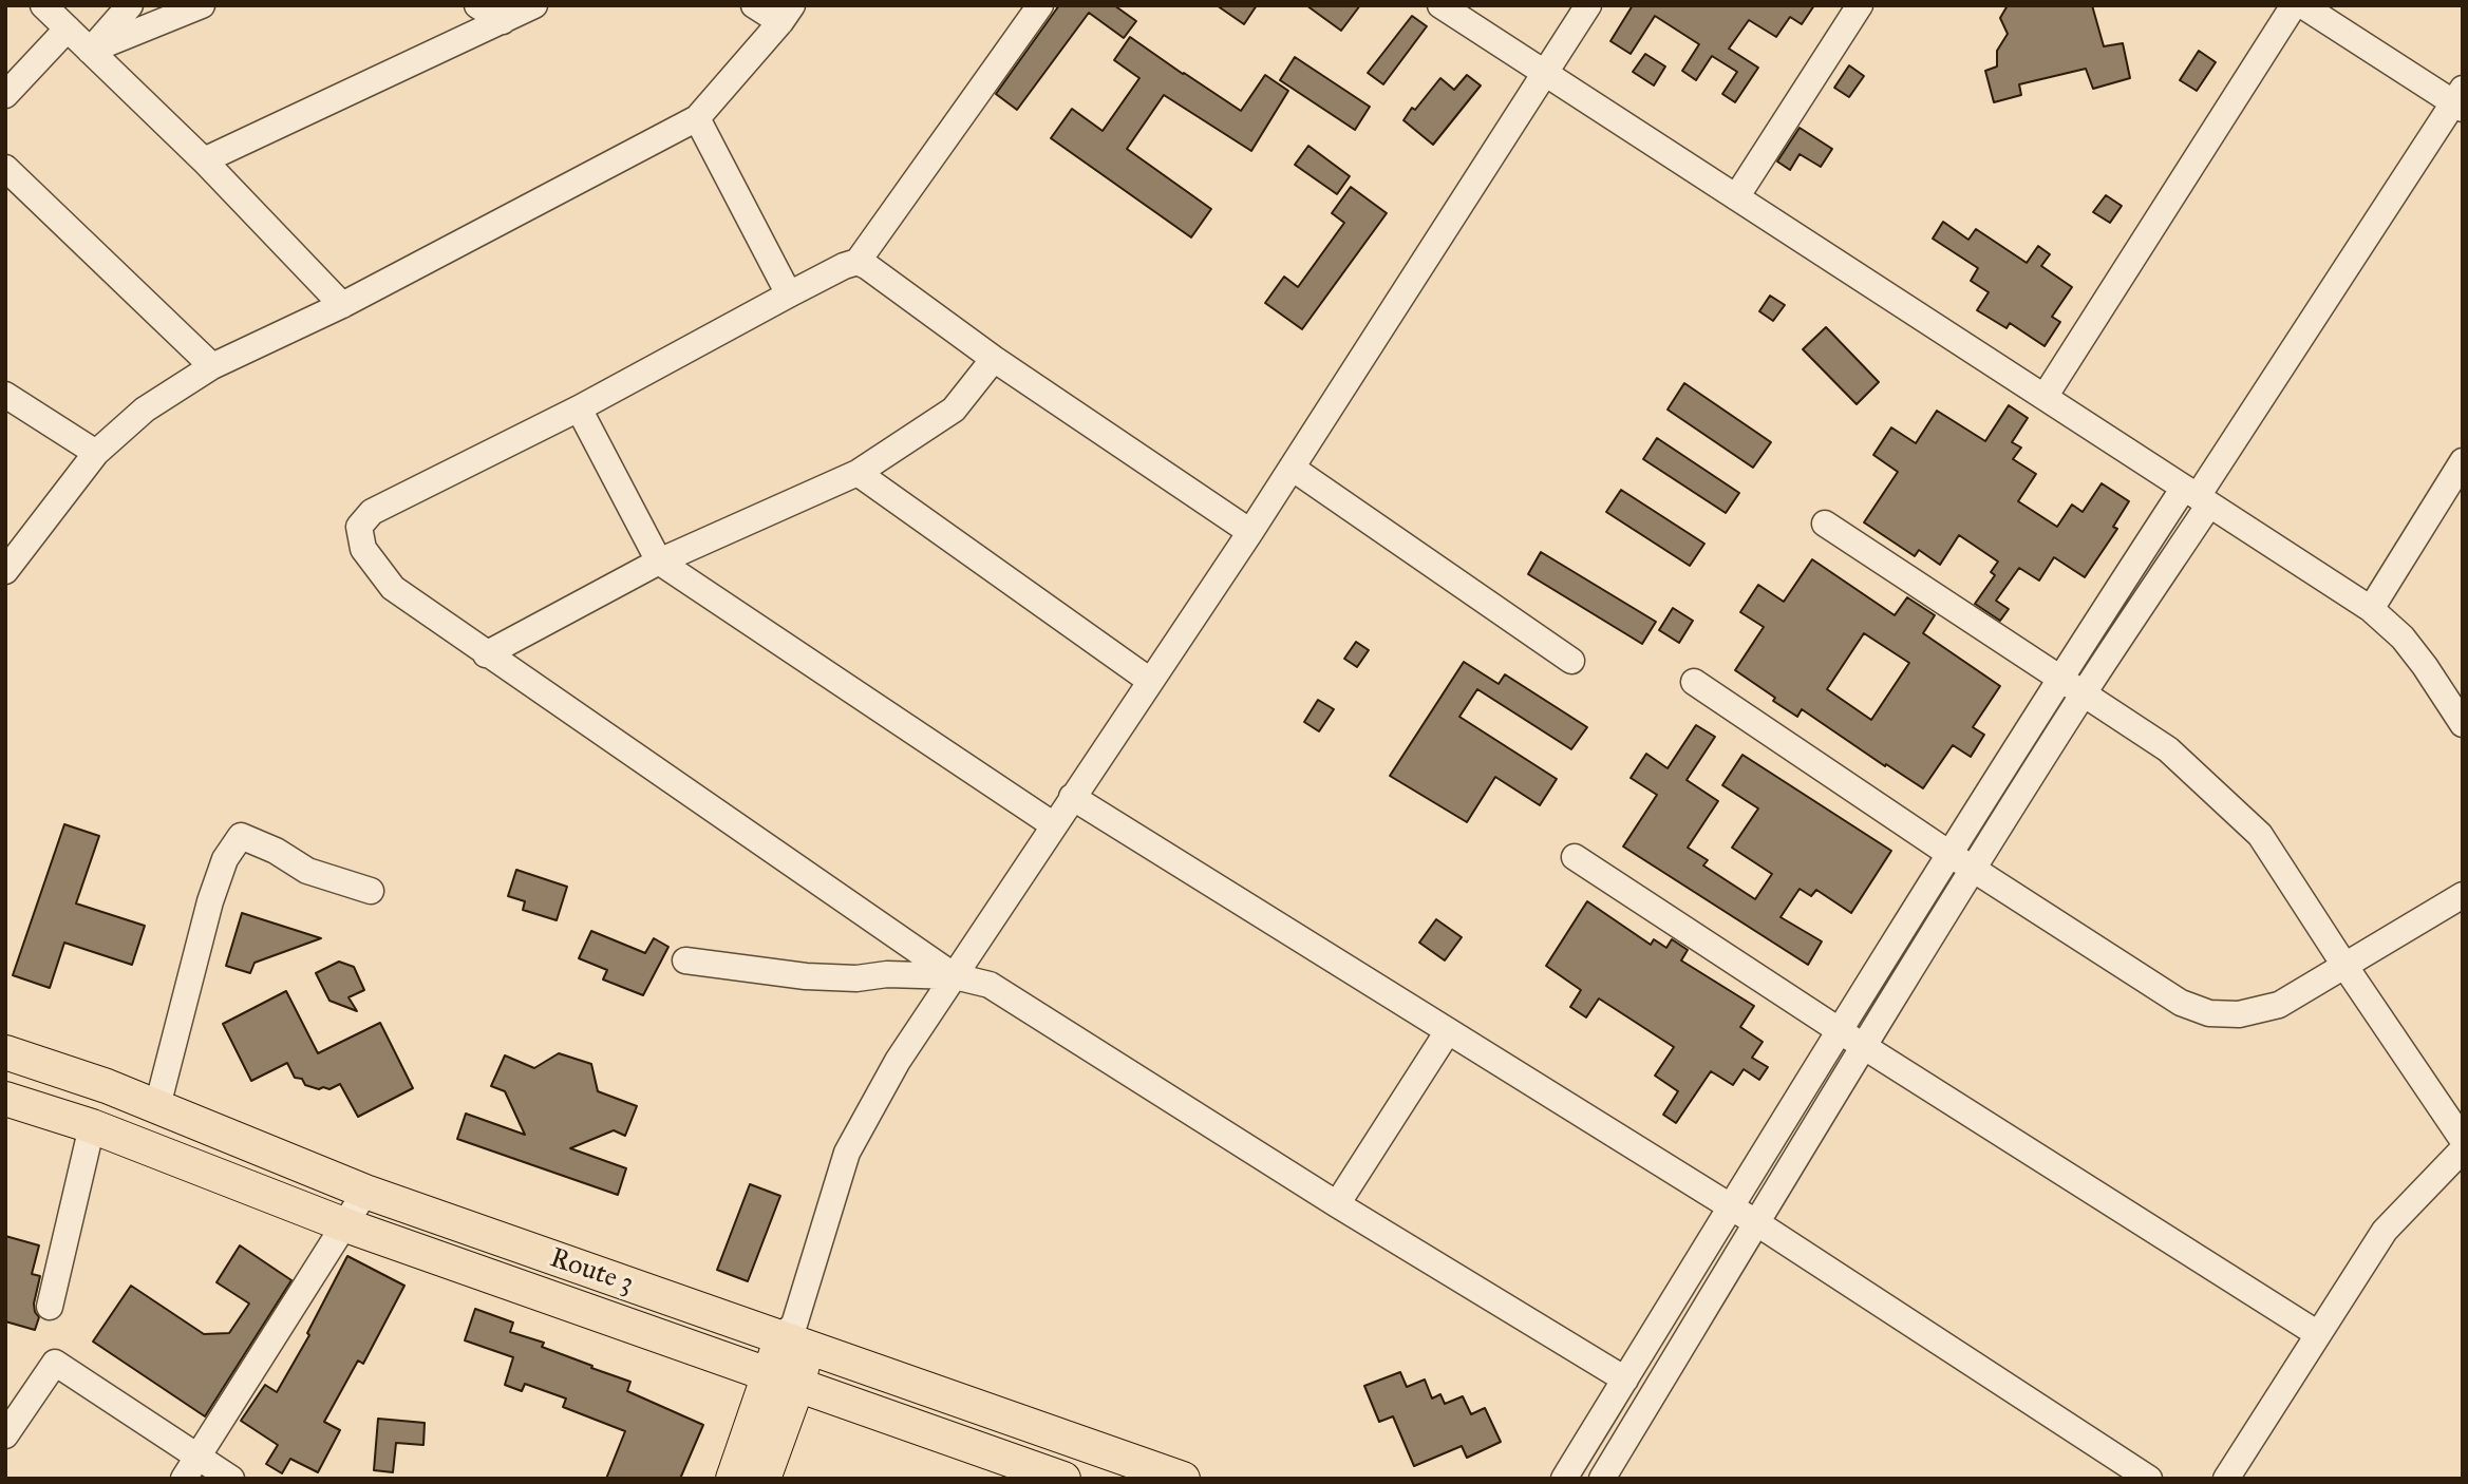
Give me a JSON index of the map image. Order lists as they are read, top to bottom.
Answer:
{
  "streets": {
    "main road": ["Route 3"]
  }
}
